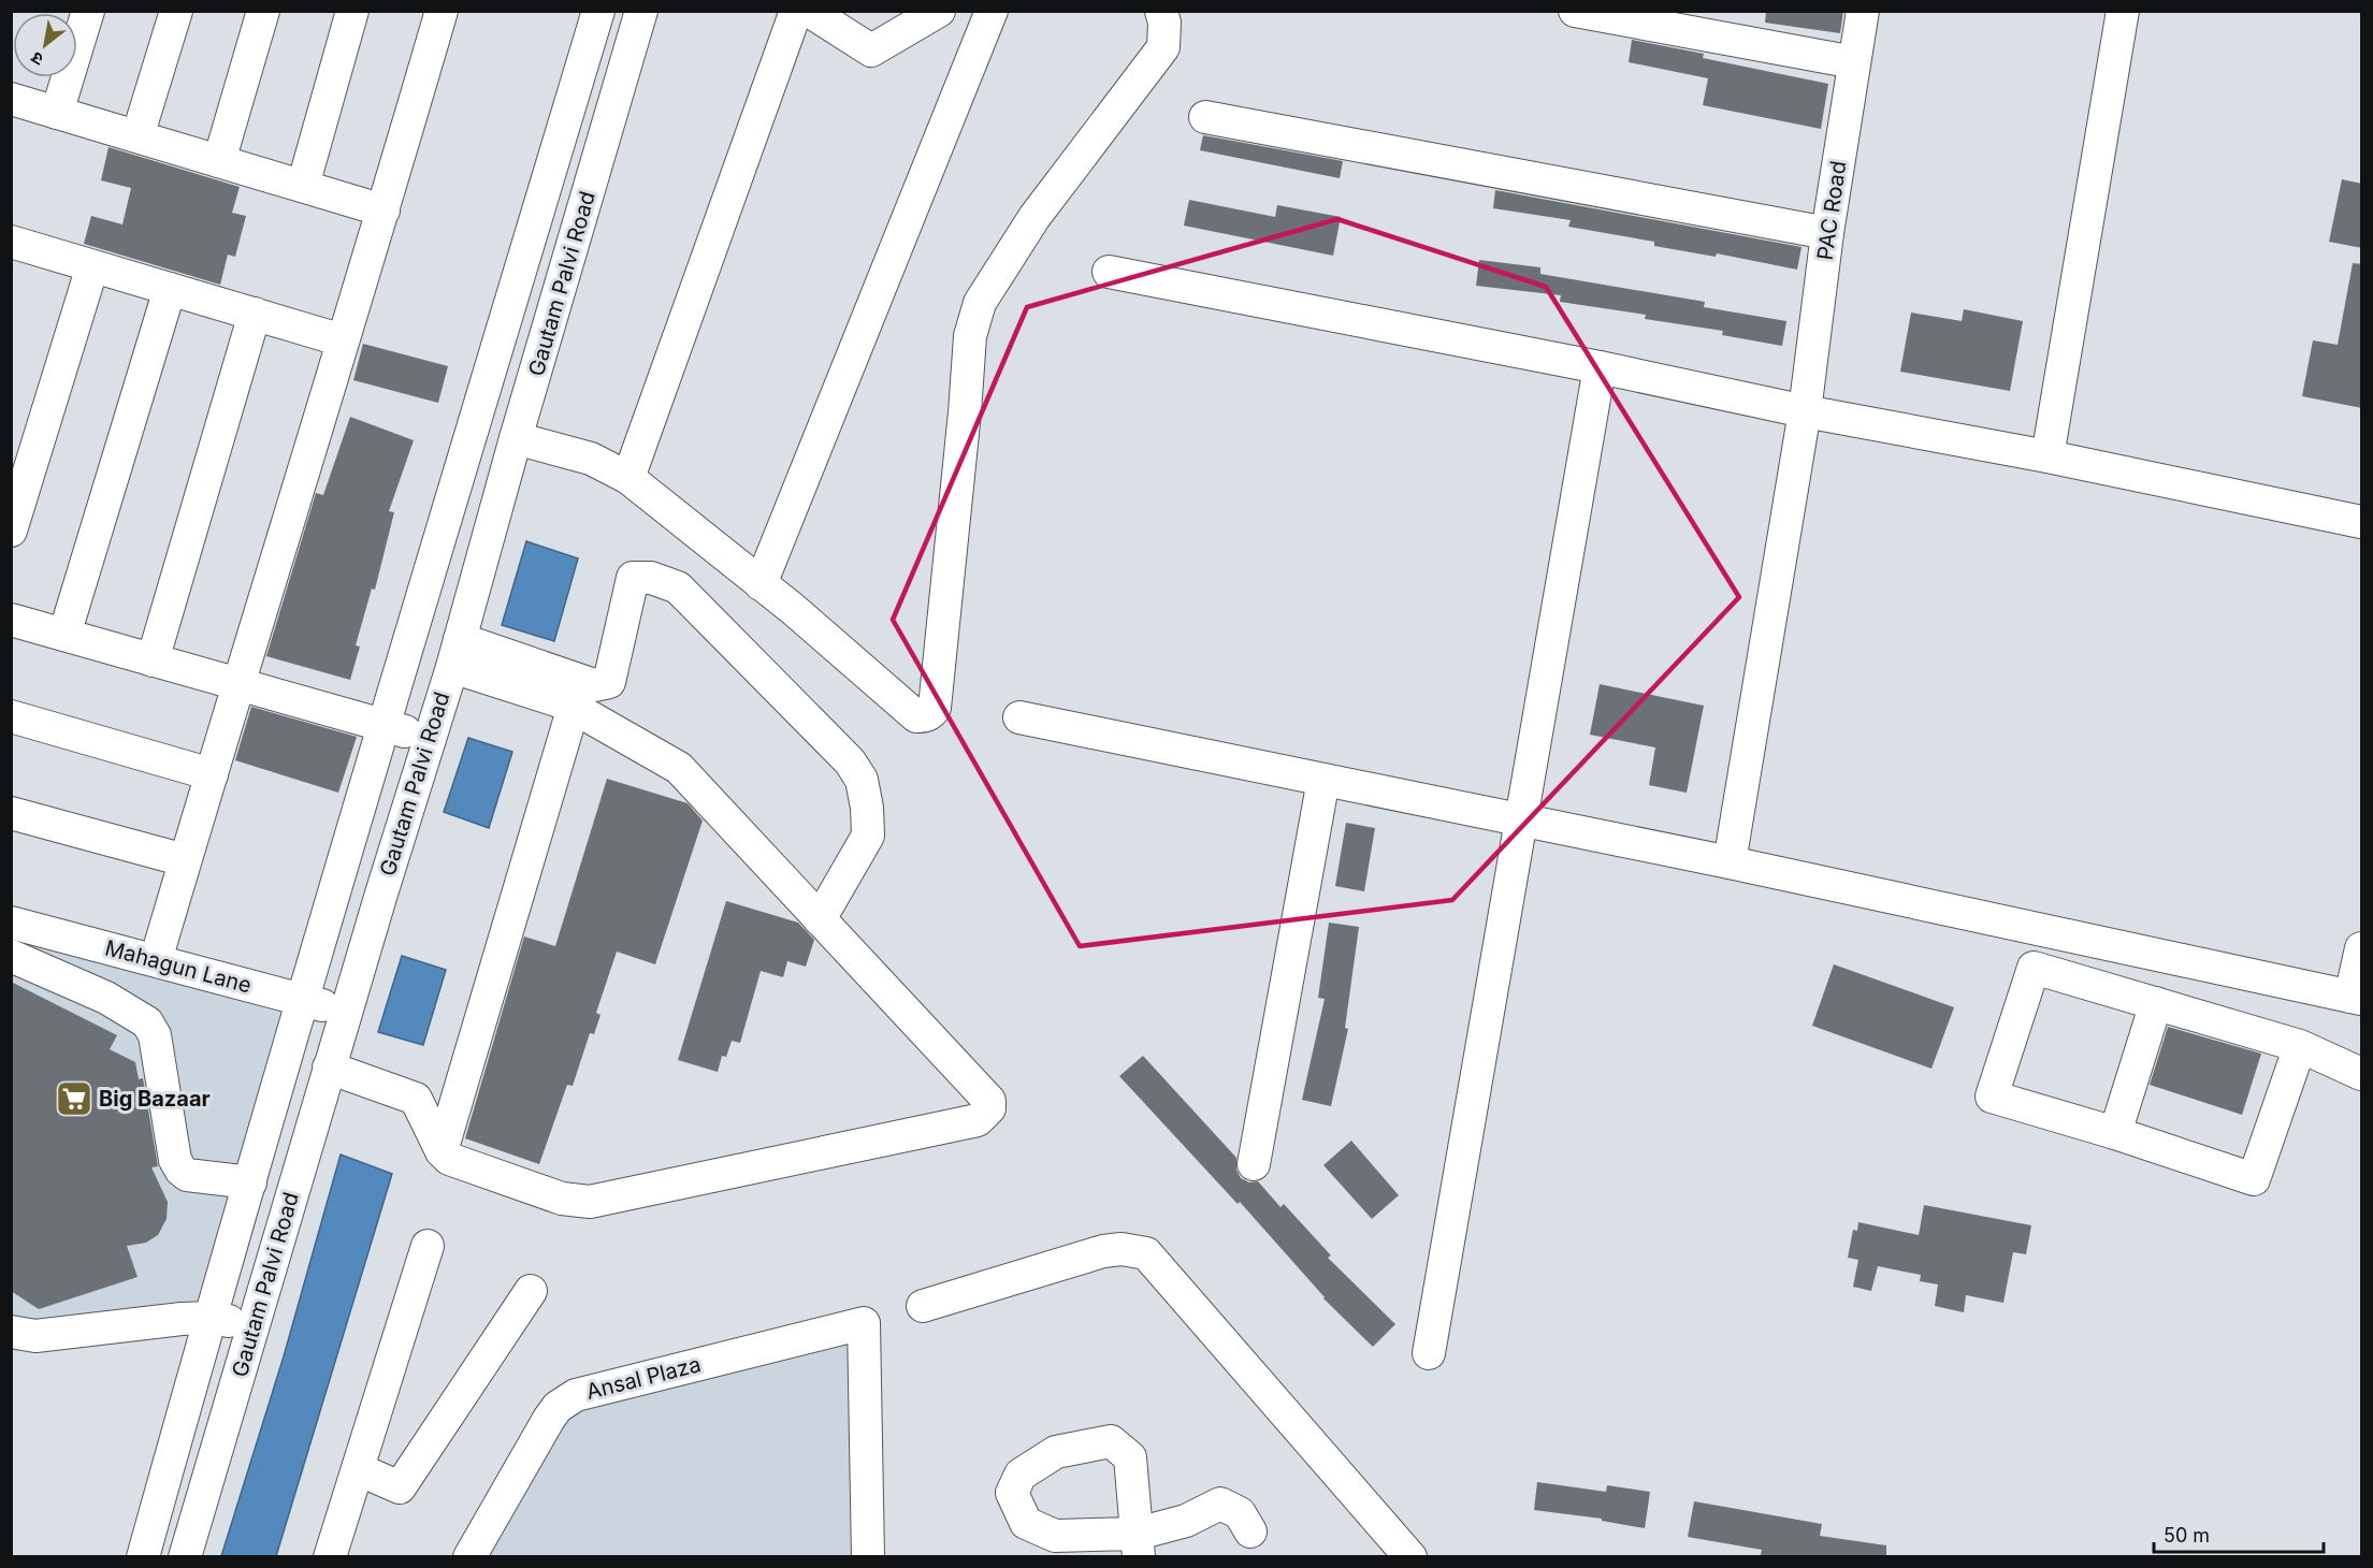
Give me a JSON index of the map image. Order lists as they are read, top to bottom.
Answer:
{
  "streets": {
    "street": [
      "PAC Road",
      "Gautam Palvi Road",
      "Mahagun Lane",
      "Ansal Plaza"
    ]
  },
  "crossings": [
    ["Gautam Palvi Road", "Mahagun Lane"]
  ],
  "places": {
    "supermarket": ["Big Bazaar"]
  },
  "scale_bar": "50 m",
  "north": "bottom left"
}
